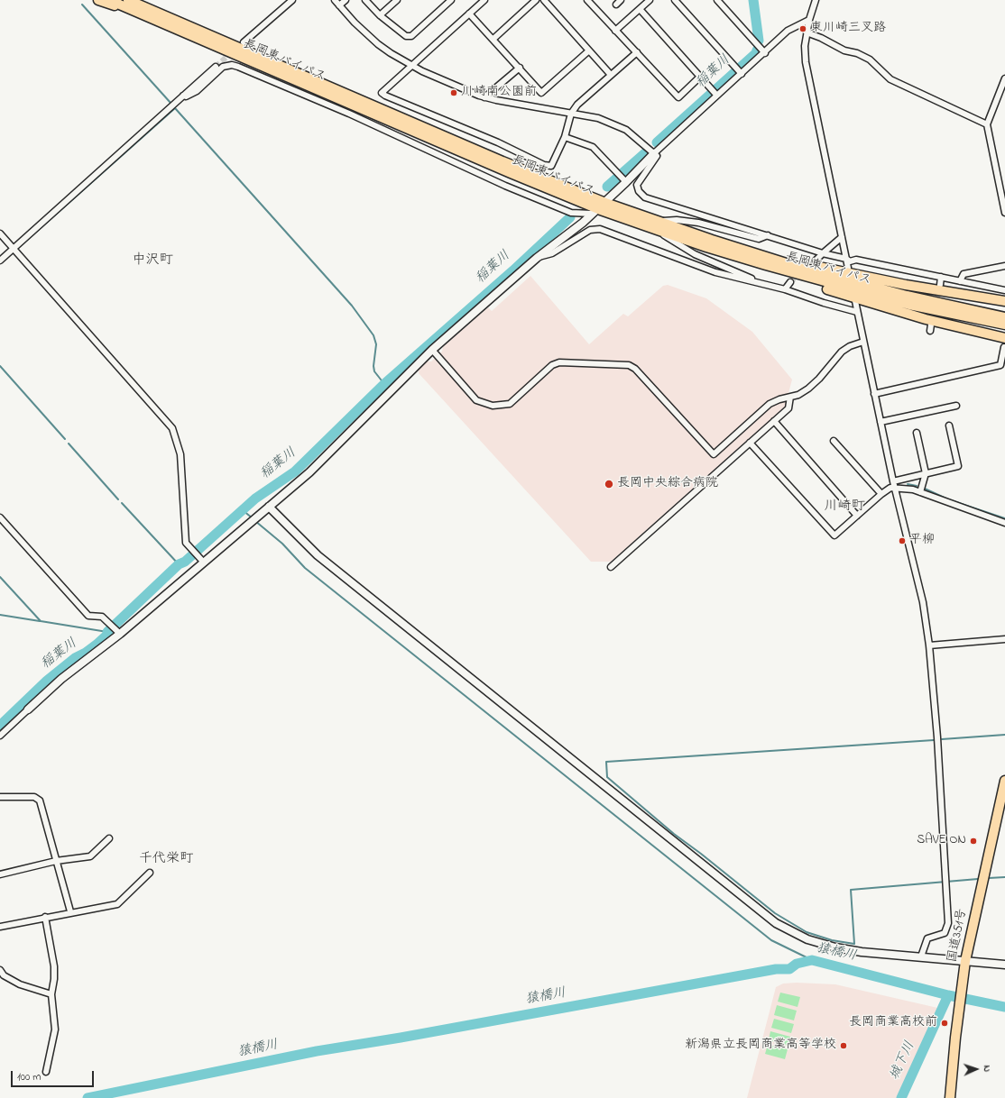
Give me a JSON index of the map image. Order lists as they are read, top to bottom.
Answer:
{
  "streets": {
    "highway": ["長岡東バイパス", "国道351号"]
  },
  "districts": ["中沢町", "川崎町", "千代栄町"],
  "water": ["稲葉川", "猿橋川", "城下川"],
  "places": [
    "東川崎三叉路",
    "川崎南公園前",
    "長岡中央綜合病院",
    "平柳",
    "SAVE ON",
    "長岡商業高校前",
    "新潟県立長岡商業高等学校"
  ],
  "scale_bar": "100 m",
  "north": "right"
}
